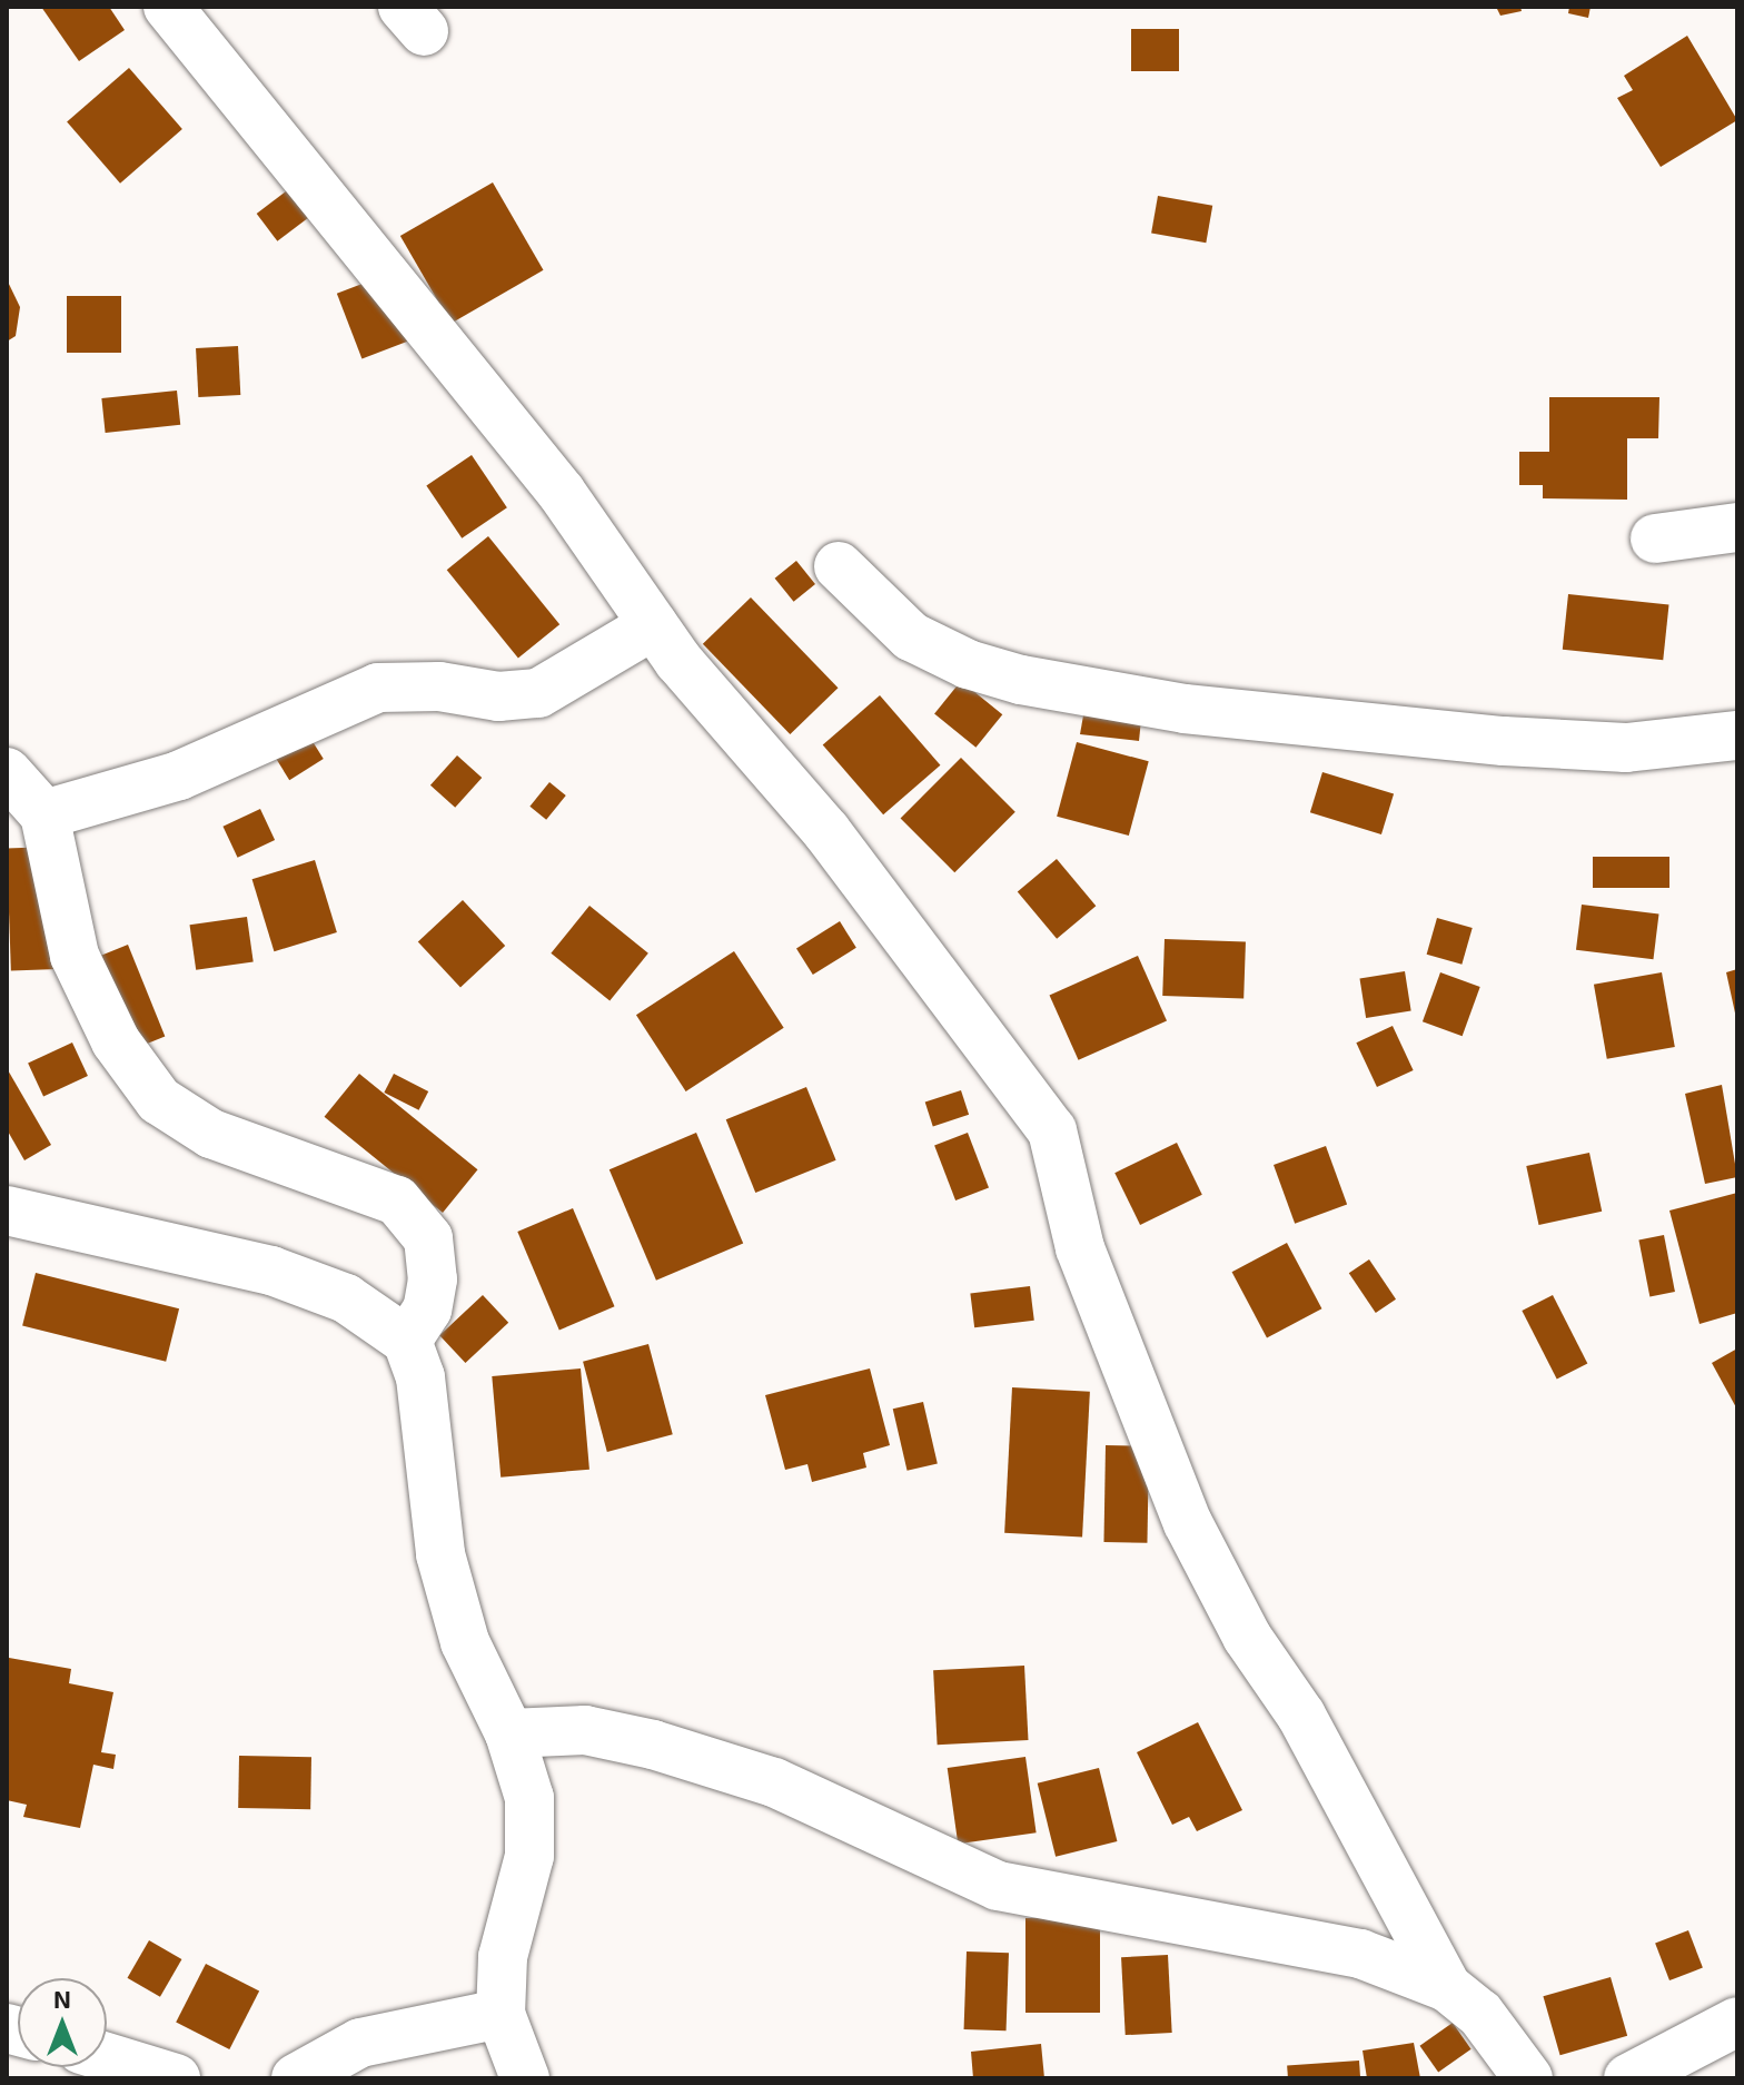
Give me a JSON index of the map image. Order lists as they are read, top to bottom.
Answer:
{
  "north": "top"
}
